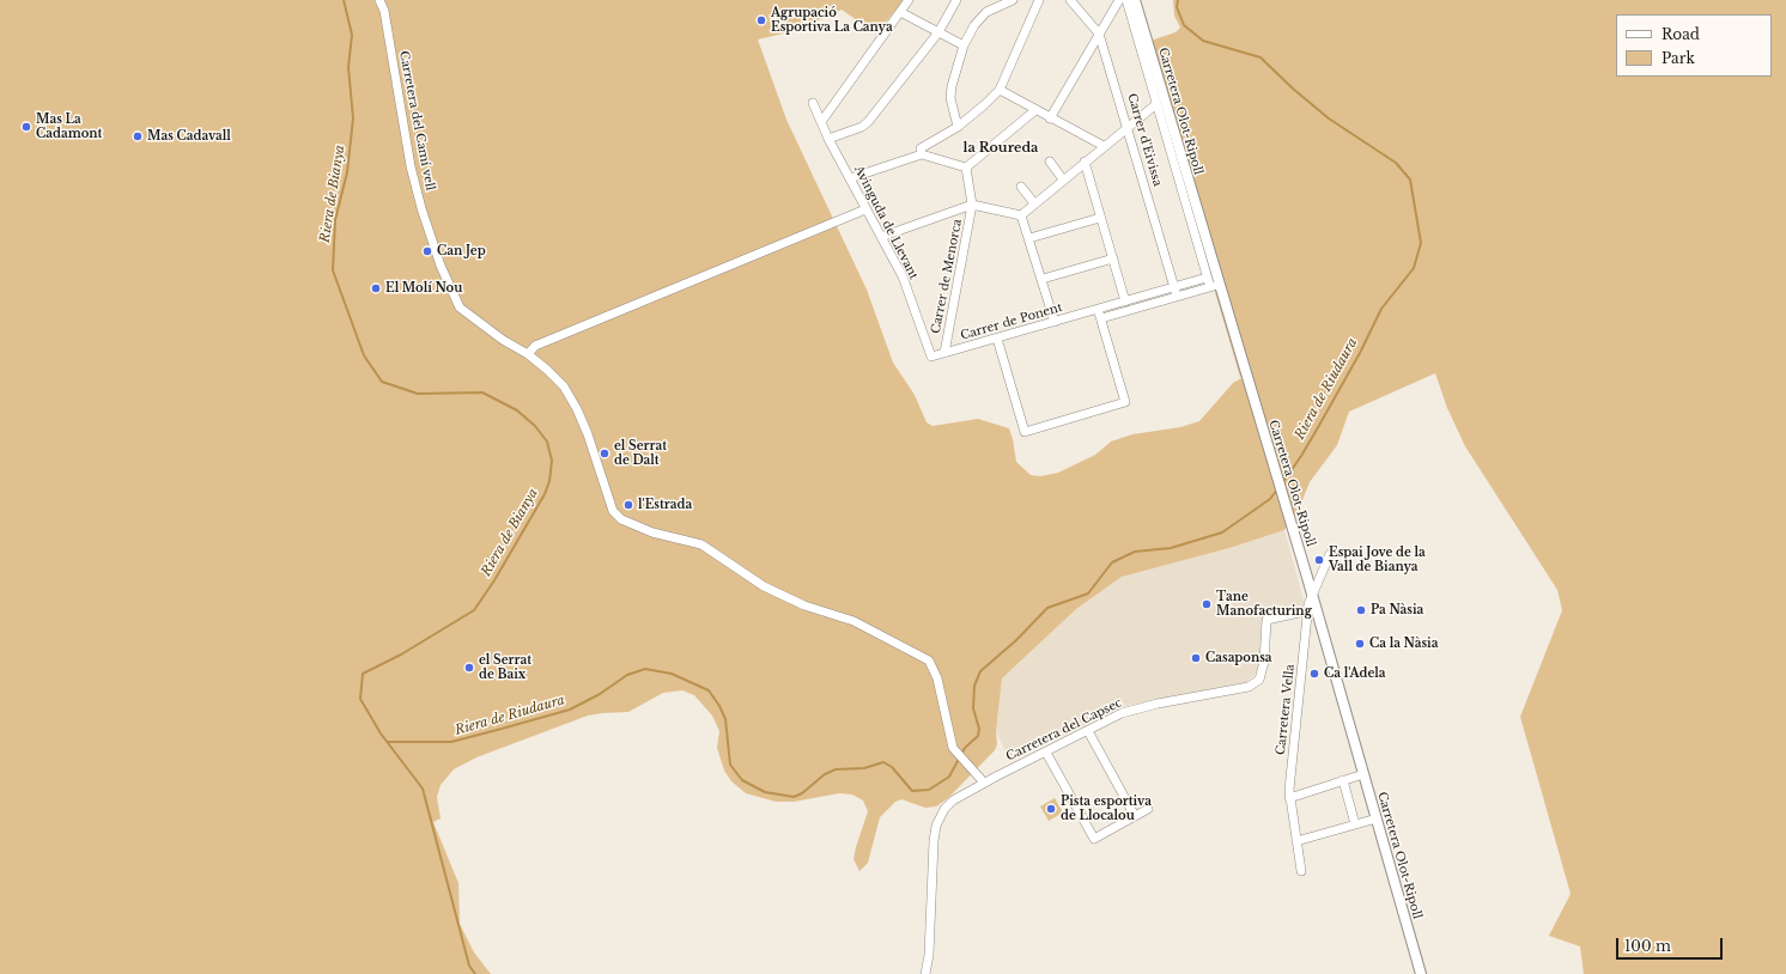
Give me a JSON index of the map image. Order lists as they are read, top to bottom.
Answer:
{
  "streets": {
    "main road": ["Carretera Olot-Ripoll"],
    "street": [
      "Carretera del Camí vell",
      "Carrer d'Eivissa",
      "Avinguda de Llevant",
      "Carrer de Menorca",
      "Carrer de Ponent",
      "Carretera Vella",
      "Carretera del Capsec"
    ]
  },
  "crossings": [
    ["Carretera Olot-Ripoll", "Carrer de Ponent"],
    ["Carretera Olot-Ripoll", "Carretera Vella"],
    ["Carretera Olot-Ripoll", "Carretera del Capsec"],
    ["Carretera del Camí vell", "Carretera del Capsec"],
    ["Carrer d'Eivissa", "Carrer de Ponent"],
    ["Avinguda de Llevant", "Carrer de Ponent"],
    ["Carrer de Menorca", "Carrer de Ponent"],
    ["Carretera Vella", "Carretera del Capsec"]
  ],
  "districts": ["la Roureda"],
  "water": ["Riera de Bianya", "Riera de Riudaura"],
  "places": [
    "Agrupació Esportiva La Canya",
    "Mas La Cadamont",
    "Mas Cadavall",
    "Can Jep",
    "El Molí Nou",
    "el Serrat de Dalt",
    "l'Estrada",
    "Espai Jove de la Vall de Bianya",
    "Tane Manofacturing",
    "Pa Nàsia",
    "Ca la Nàsia",
    "Casaponsa",
    "el Serrat de Baix",
    "Ca l'Adela",
    "Pista esportiva de Llocalou"
  ],
  "legend": ["Road", "Park"],
  "scale_bar": "100 m"
}
